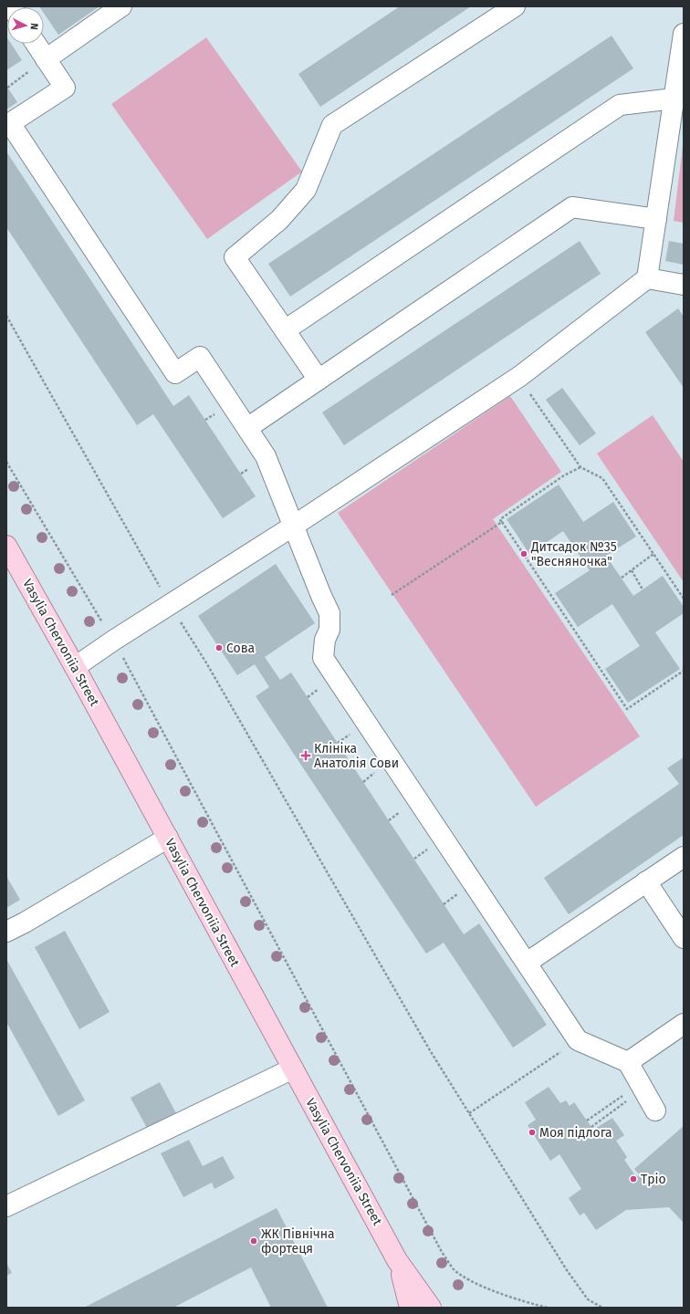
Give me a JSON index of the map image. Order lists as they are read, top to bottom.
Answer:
{
  "streets": {
    "main road": ["Vasylia Chervoniia Street"]
  },
  "places": {
    "other": [
      "Дитсадок №35 \"Весняночка\"",
      "Сова",
      "Моя підлога",
      "Тріо",
      "ЖК Північна фортеця"
    ],
    "health": ["Клініка Анатолія Сови"]
  },
  "north": "right"
}
